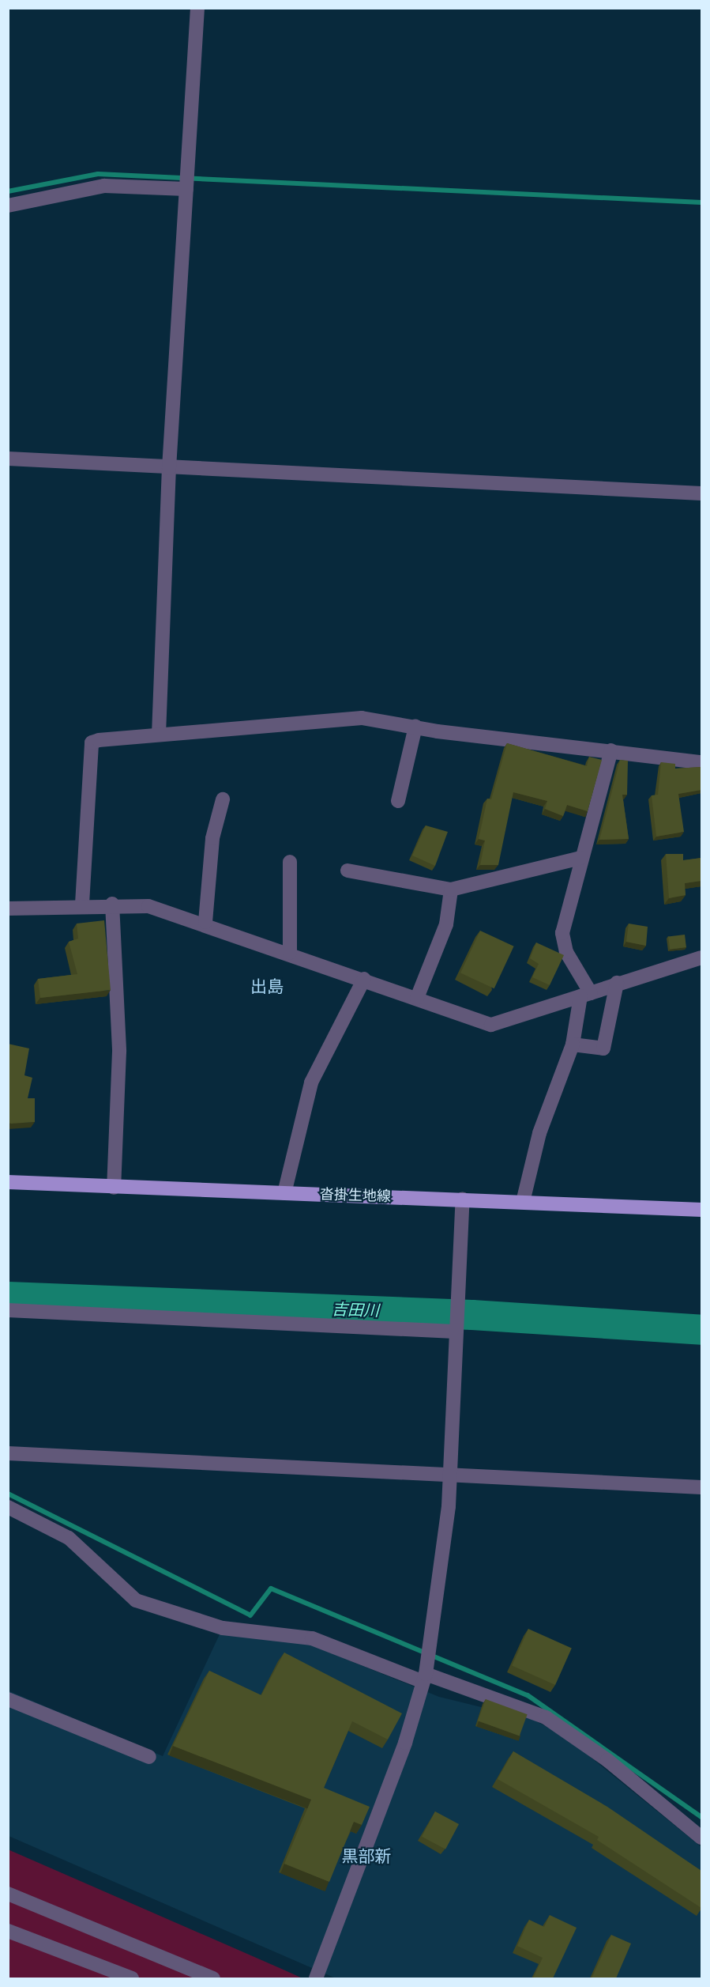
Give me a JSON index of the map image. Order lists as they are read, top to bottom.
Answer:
{
  "streets": {
    "main road": ["沓掛生地線"]
  },
  "districts": ["出島", "黒部新"],
  "water": ["吉田川"]
}
